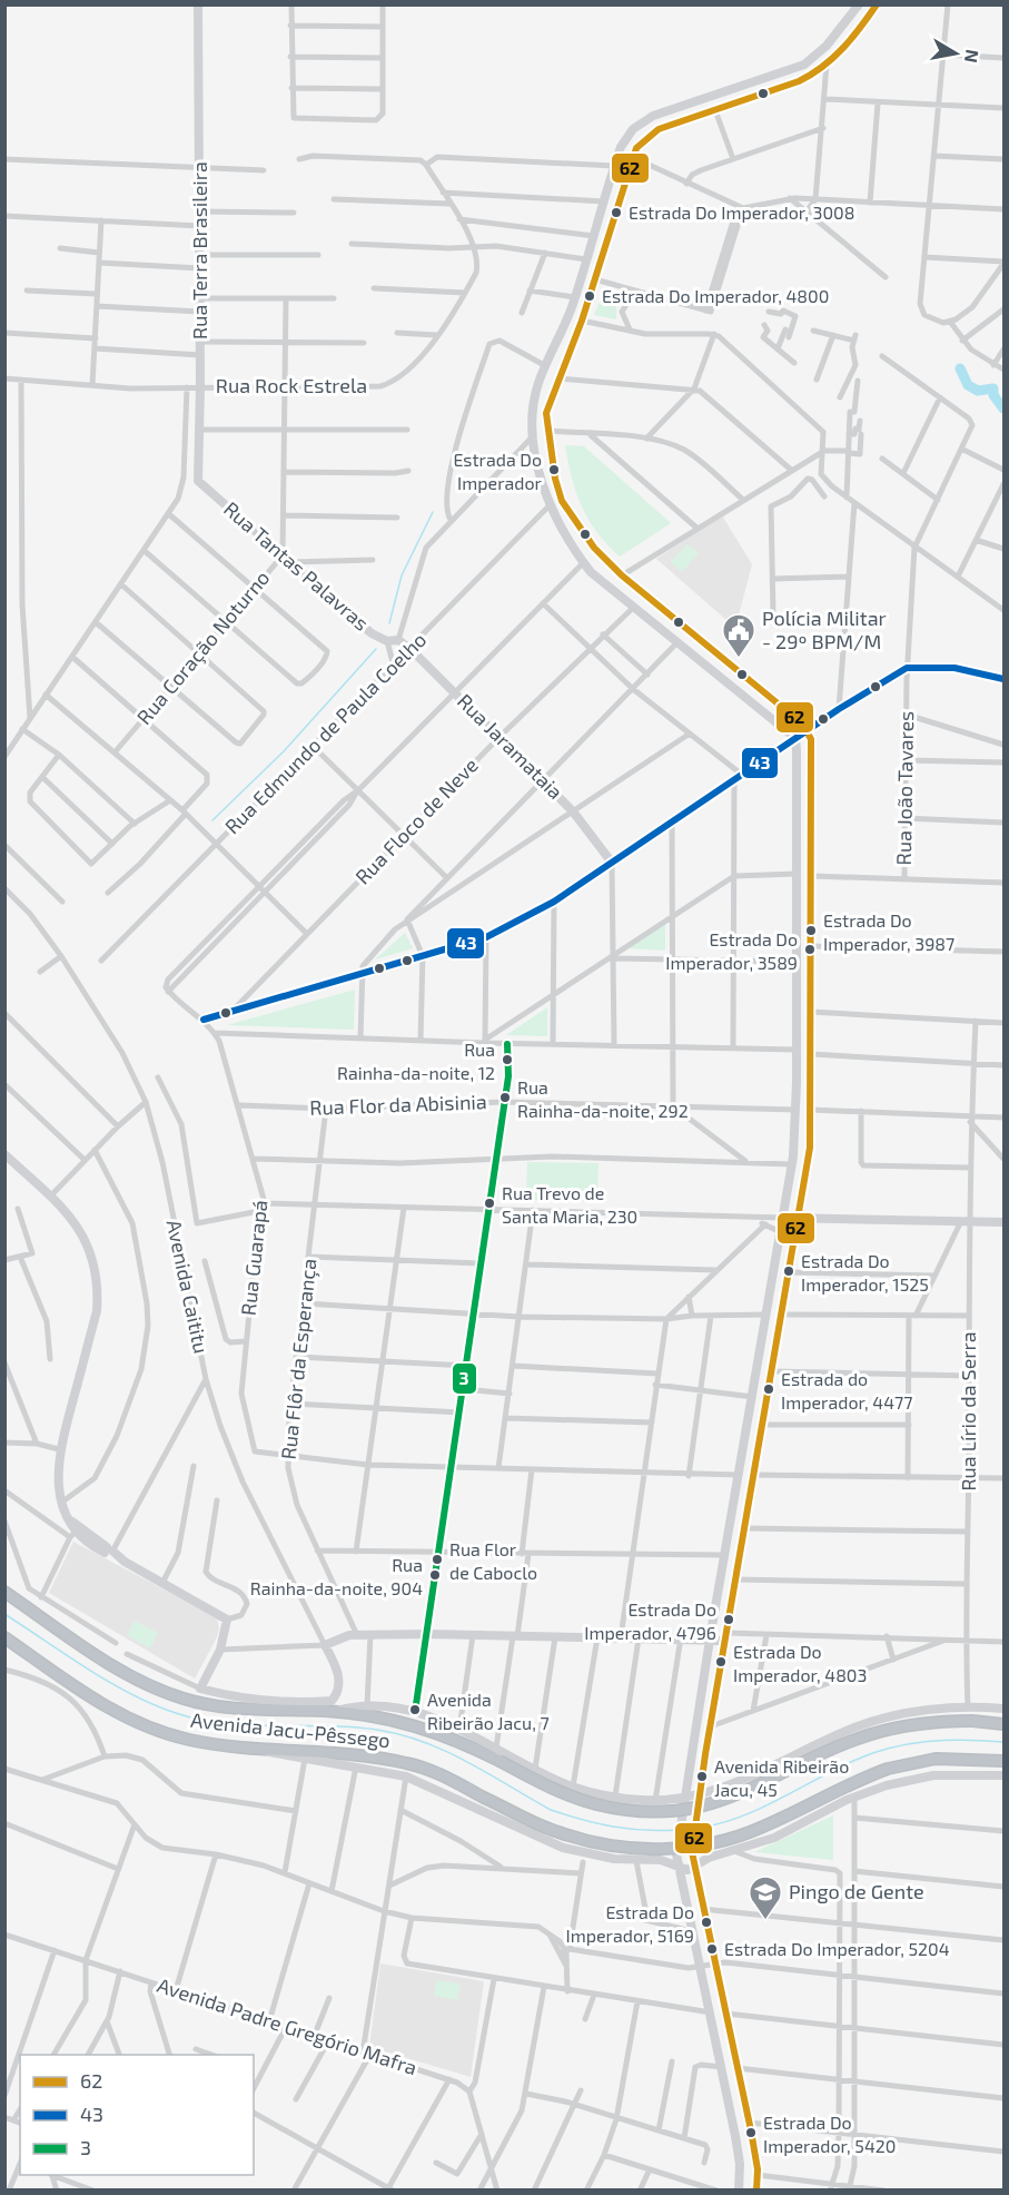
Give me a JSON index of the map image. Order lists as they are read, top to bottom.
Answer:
{
  "streets": {
    "highway": ["Avenida Jacu-Pêssego"],
    "main road": [
      "Rua Terra Brasileira",
      "Rua Tantas Palavras",
      "Rua Jaramataia",
      "Avenida Caititu"
    ],
    "street": [
      "Rua Rock Estrela",
      "Rua Coração Noturno",
      "Rua Edmundo de Paula Coelho",
      "Rua João Tavares",
      "Rua Floco de Neve",
      "Rua Flor da Abisinia",
      "Rua Guarapá",
      "Rua Flôr da Esperança",
      "Rua Lírio da Serra",
      "Avenida Padre Gregório Mafra"
    ]
  },
  "crossings": [
    ["Rua Terra Brasileira", "Rua Rock Estrela"],
    ["Rua Terra Brasileira", "Rua Tantas Palavras"],
    ["Rua Rock Estrela", "Rua Coração Noturno"],
    ["Rua Tantas Palavras", "Rua Coração Noturno"],
    ["Rua Tantas Palavras", "Rua Jaramataia"],
    ["Rua Edmundo de Paula Coelho", "Rua Jaramataia"],
    ["Rua Jaramataia", "Rua Floco de Neve"],
    ["Rua Flor da Abisinia", "Rua Guarapá"],
    ["Rua Flor da Abisinia", "Rua Flôr da Esperança"],
    ["Rua Guarapá", "Rua Flôr da Esperança"],
    ["Avenida Caititu", "Avenida Jacu-Pêssego"]
  ],
  "places": {
    "other": [
      "Estrada Do Imperador, 3008",
      "Estrada Do Imperador, 4800",
      "Estrada Do Imperador",
      "Estrada Do Imperador, 3987",
      "Estrada Do Imperador, 3589",
      "Rua Rainha-da-noite, 12",
      "Rua Rainha-da-noite, 292",
      "Rua Trevo de Santa Maria, 230",
      "Estrada Do Imperador, 1525",
      "Estrada do Imperador, 4477",
      "Rua Flor de Caboclo",
      "Rua Rainha-da-noite, 904",
      "Estrada Do Imperador, 4796",
      "Estrada Do Imperador, 4803",
      "Avenida Ribeirão Jacu, 7",
      "Avenida Ribeirão Jacu, 45",
      "Estrada Do Imperador, 5169",
      "Estrada Do Imperador, 5204",
      "Estrada Do Imperador, 5420"
    ],
    "public building": ["Polícia Militar - 29º BPM/M"],
    "school or university": ["Pingo de Gente"]
  },
  "lines": ["transit line 62", "transit line 43", "transit line 3"],
  "legend": ["62", "43", "3"],
  "north": "right"
}
